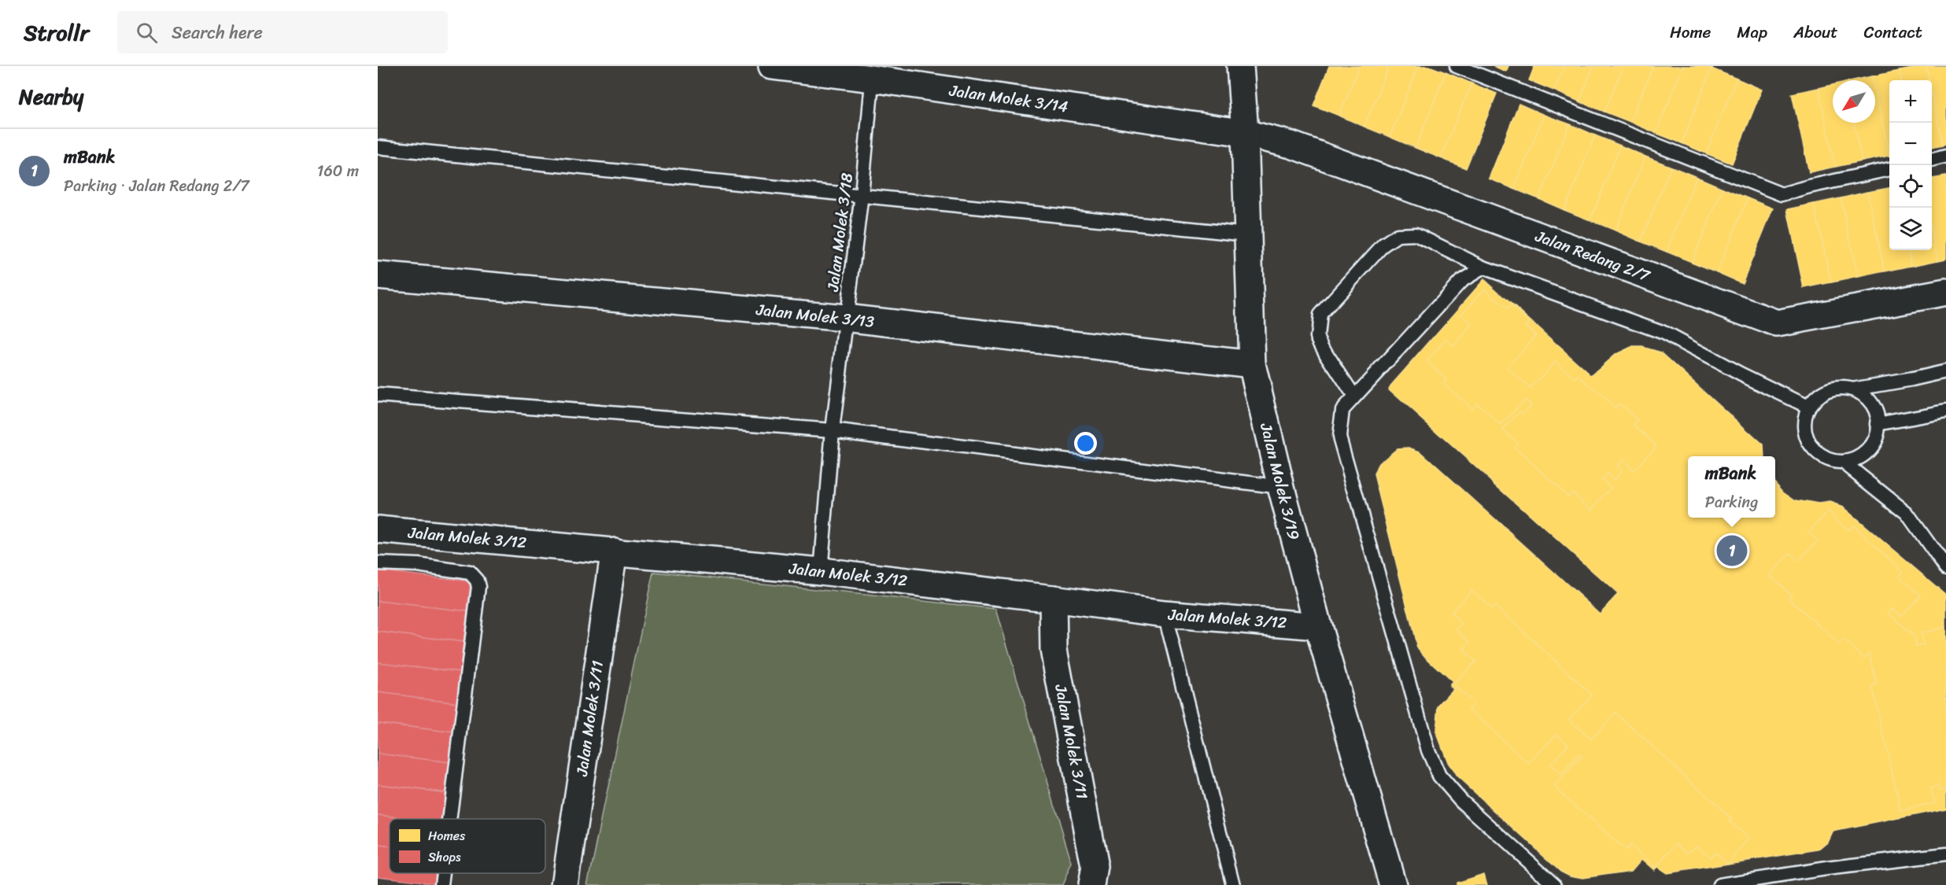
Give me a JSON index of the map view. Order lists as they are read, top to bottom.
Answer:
{
  "streets": {
    "street": [
      "Jalan Molek 3/14",
      "Jalan Redang 2/7",
      "Jalan Molek 3/13",
      "Jalan Molek 3/19",
      "Jalan Molek 3/12",
      "Jalan Molek 3/11"
    ],
    "lane": ["Jalan Molek 3/18"]
  },
  "crossings": [
    ["Jalan Molek 3/14", "Jalan Molek 3/18"],
    ["Jalan Molek 3/14", "Jalan Redang 2/7"],
    ["Jalan Molek 3/14", "Jalan Molek 3/19"],
    ["Jalan Molek 3/18", "Jalan Molek 3/13"],
    ["Jalan Molek 3/18", "Jalan Molek 3/12"],
    ["Jalan Redang 2/7", "Jalan Molek 3/19"],
    ["Jalan Molek 3/13", "Jalan Molek 3/19"],
    ["Jalan Molek 3/19", "Jalan Molek 3/12"],
    ["Jalan Molek 3/12", "Jalan Molek 3/11"]
  ],
  "legend": ["Homes", "Shops"],
  "north": "bottom left",
  "page": {
    "header": "Strollr",
    "search": "Search here",
    "nav": [
      "Home",
      "Map",
      "About",
      "Contact"
    ],
    "heading": "Nearby",
    "map_buttons": ["+", "−"],
    "list": [
      {
        "mark": "1",
        "name": "mBank",
        "note": "Parking · Jalan Redang 2/7",
        "value": "160 m"
      }
    ],
    "popup": ["mBank", "Parking"],
    "pins": "1"
  }
}
